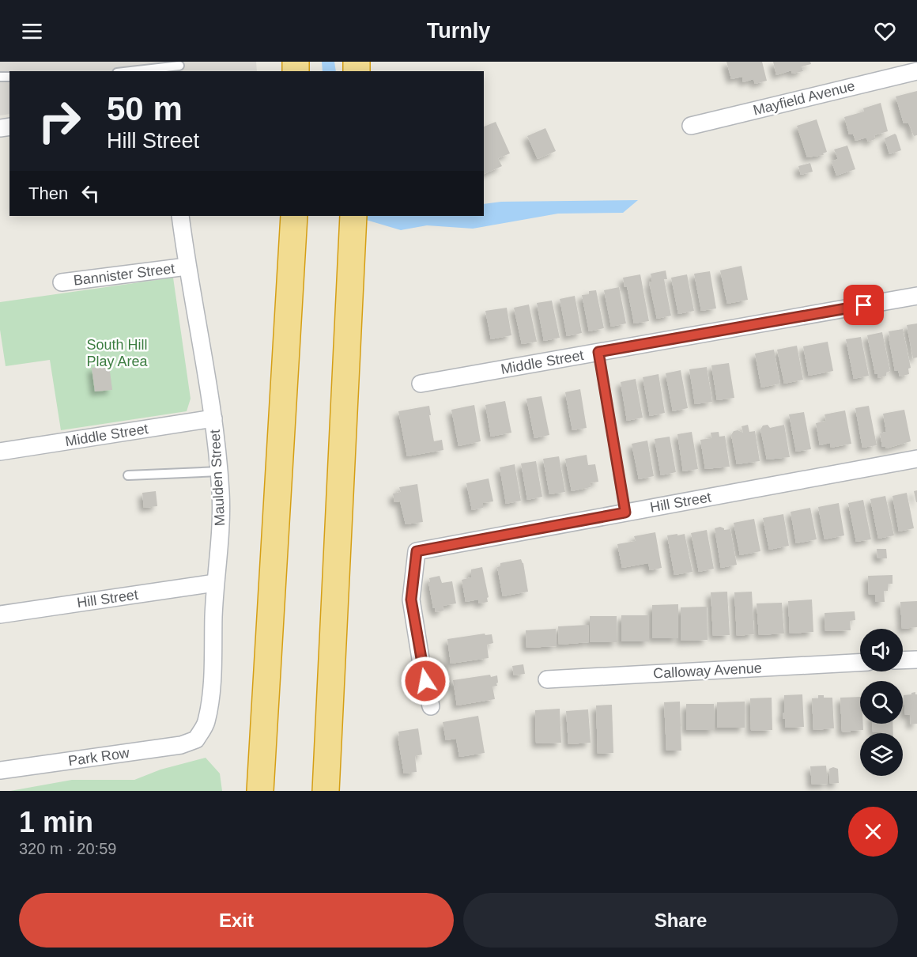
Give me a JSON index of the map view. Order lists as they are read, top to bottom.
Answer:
{
  "streets": {
    "street": [
      "Mayfield Avenue",
      "Bannister Street",
      "Middle Street",
      "Maulden Street",
      "Hill Street",
      "Calloway Avenue",
      "Park Row"
    ]
  },
  "crossings": [
    ["Bannister Street", "Maulden Street"],
    ["Middle Street", "Maulden Street"],
    ["Maulden Street", "Hill Street"],
    ["Maulden Street", "Park Row"]
  ],
  "parks": ["South Hill Play Area"],
  "page": {
    "header": "Turnly",
    "turn": ["50 m", "Hill Street"],
    "then": "Then",
    "heading": ["1 min", "320 m · 20:59"],
    "buttons": ["Exit", "Share"]
  }
}
